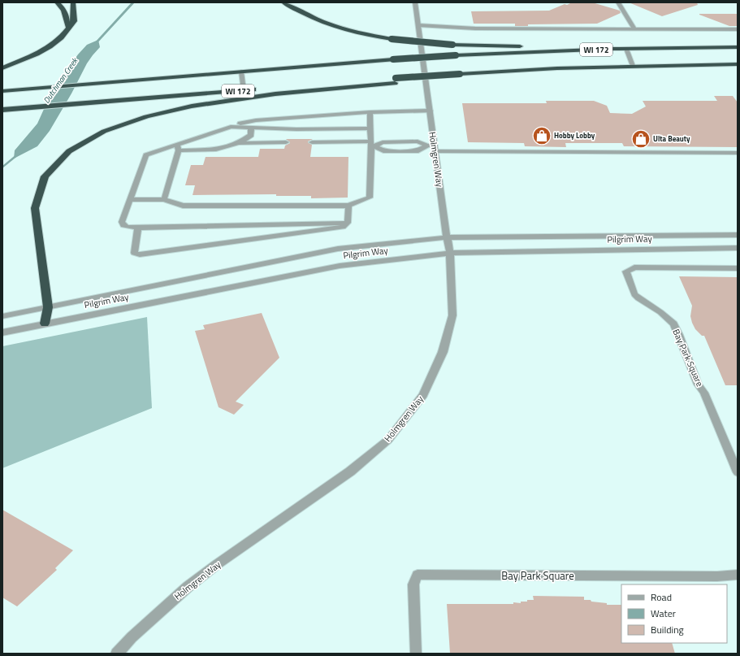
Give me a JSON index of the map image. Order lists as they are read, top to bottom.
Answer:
{
  "streets": {
    "highway": ["WI 172"],
    "street": ["Holmgren Way", "Pilgrim Way"],
    "lane": ["Bay Park Square"]
  },
  "crossings": [
    ["Holmgren Way", "Pilgrim Way"]
  ],
  "water": ["Dutchman Creek"],
  "places": {
    "shop": ["Hobby Lobby", "Ulta Beauty"]
  },
  "legend": ["Road", "Water", "Building"]
}
